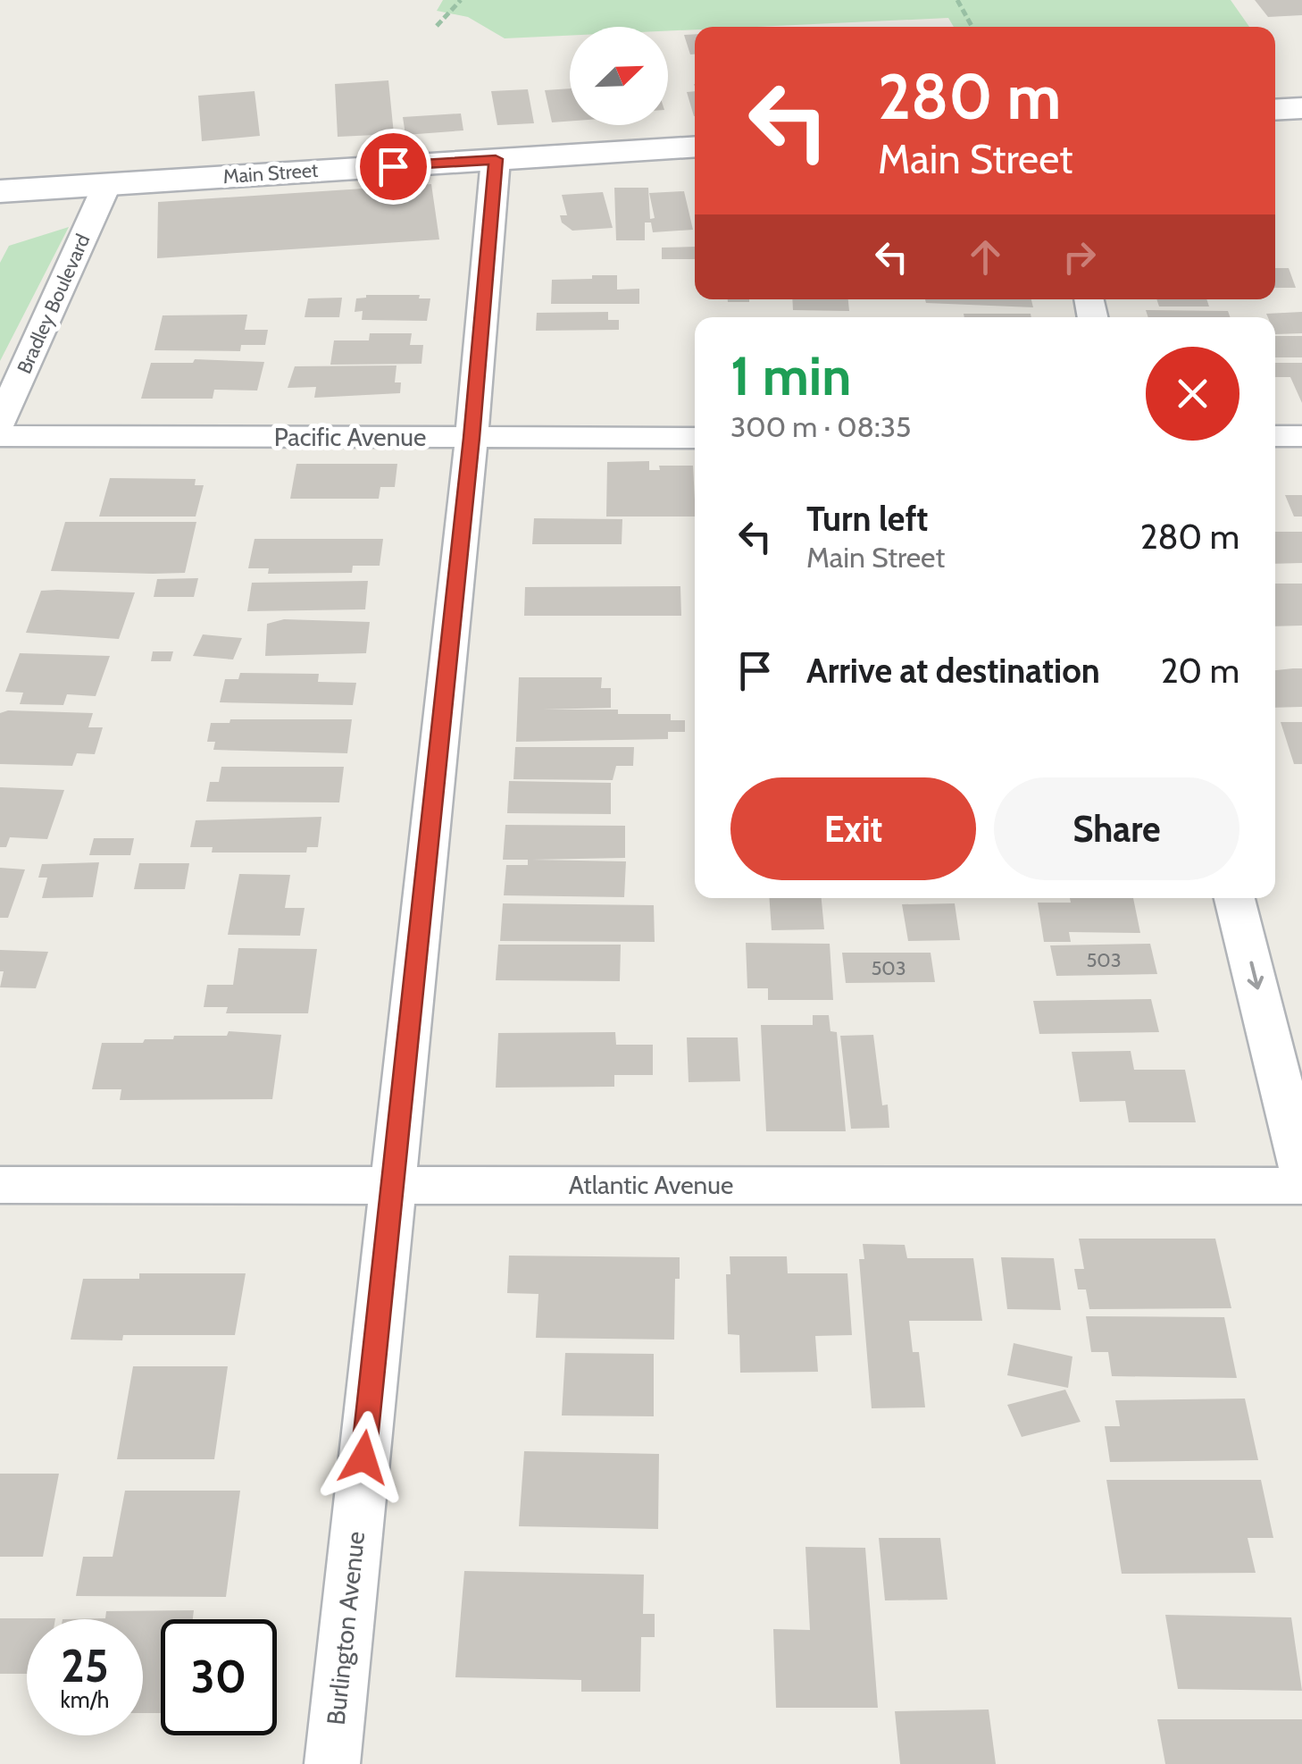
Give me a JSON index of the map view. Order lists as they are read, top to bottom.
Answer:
{
  "streets": {
    "main road": ["Main Street"],
    "street": [
      "Bradley Boulevard",
      "Pacific Avenue",
      "Atlantic Avenue",
      "Burlington Avenue"
    ]
  },
  "crossings": [
    ["Main Street", "Bradley Boulevard"],
    ["Main Street", "Burlington Avenue"],
    ["Pacific Avenue", "Burlington Avenue"],
    ["Atlantic Avenue", "Burlington Avenue"]
  ],
  "house_numbers": ["503", "503"],
  "north": "top right",
  "page": {
    "turn": ["280 m", "Main Street"],
    "heading": ["1 min", "300 m · 08:35"],
    "list": [
      {
        "name": "Turn left",
        "note": "Main Street",
        "value": "280 m"
      },
      {
        "name": "Arrive at destination",
        "value": "20 m"
      }
    ],
    "buttons": ["Exit", "Share"],
    "speed": "25 km/h",
    "limit": "30"
  }
}
